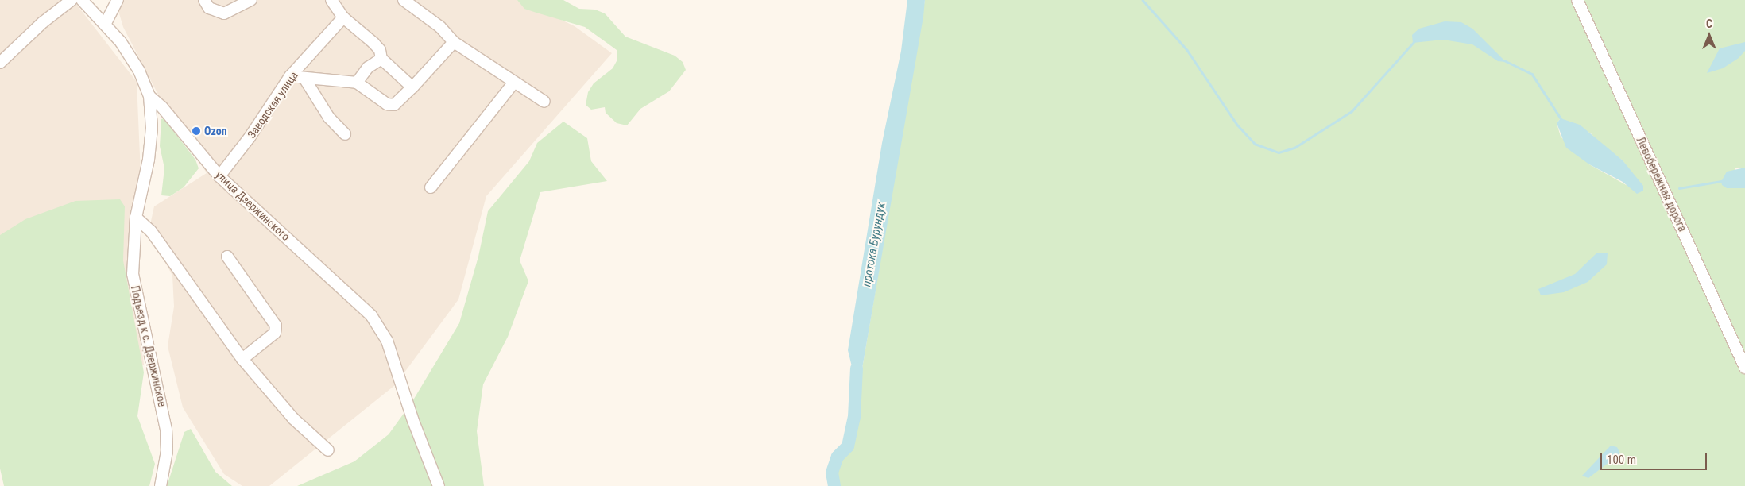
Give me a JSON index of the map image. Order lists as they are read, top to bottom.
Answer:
{
  "streets": {
    "street": [
      "Заводская улица",
      "Левобережная дорога",
      "улица Дзержинского",
      "Подъезд к с. Дзержинское"
    ]
  },
  "crossings": [
    ["Заводская улица", "улица Дзержинского"],
    ["улица Дзержинского", "Подъезд к с. Дзержинское"]
  ],
  "water": ["протока Бурундук"],
  "places": ["Ozon"],
  "scale_bar": "100 m",
  "north": "top"
}
